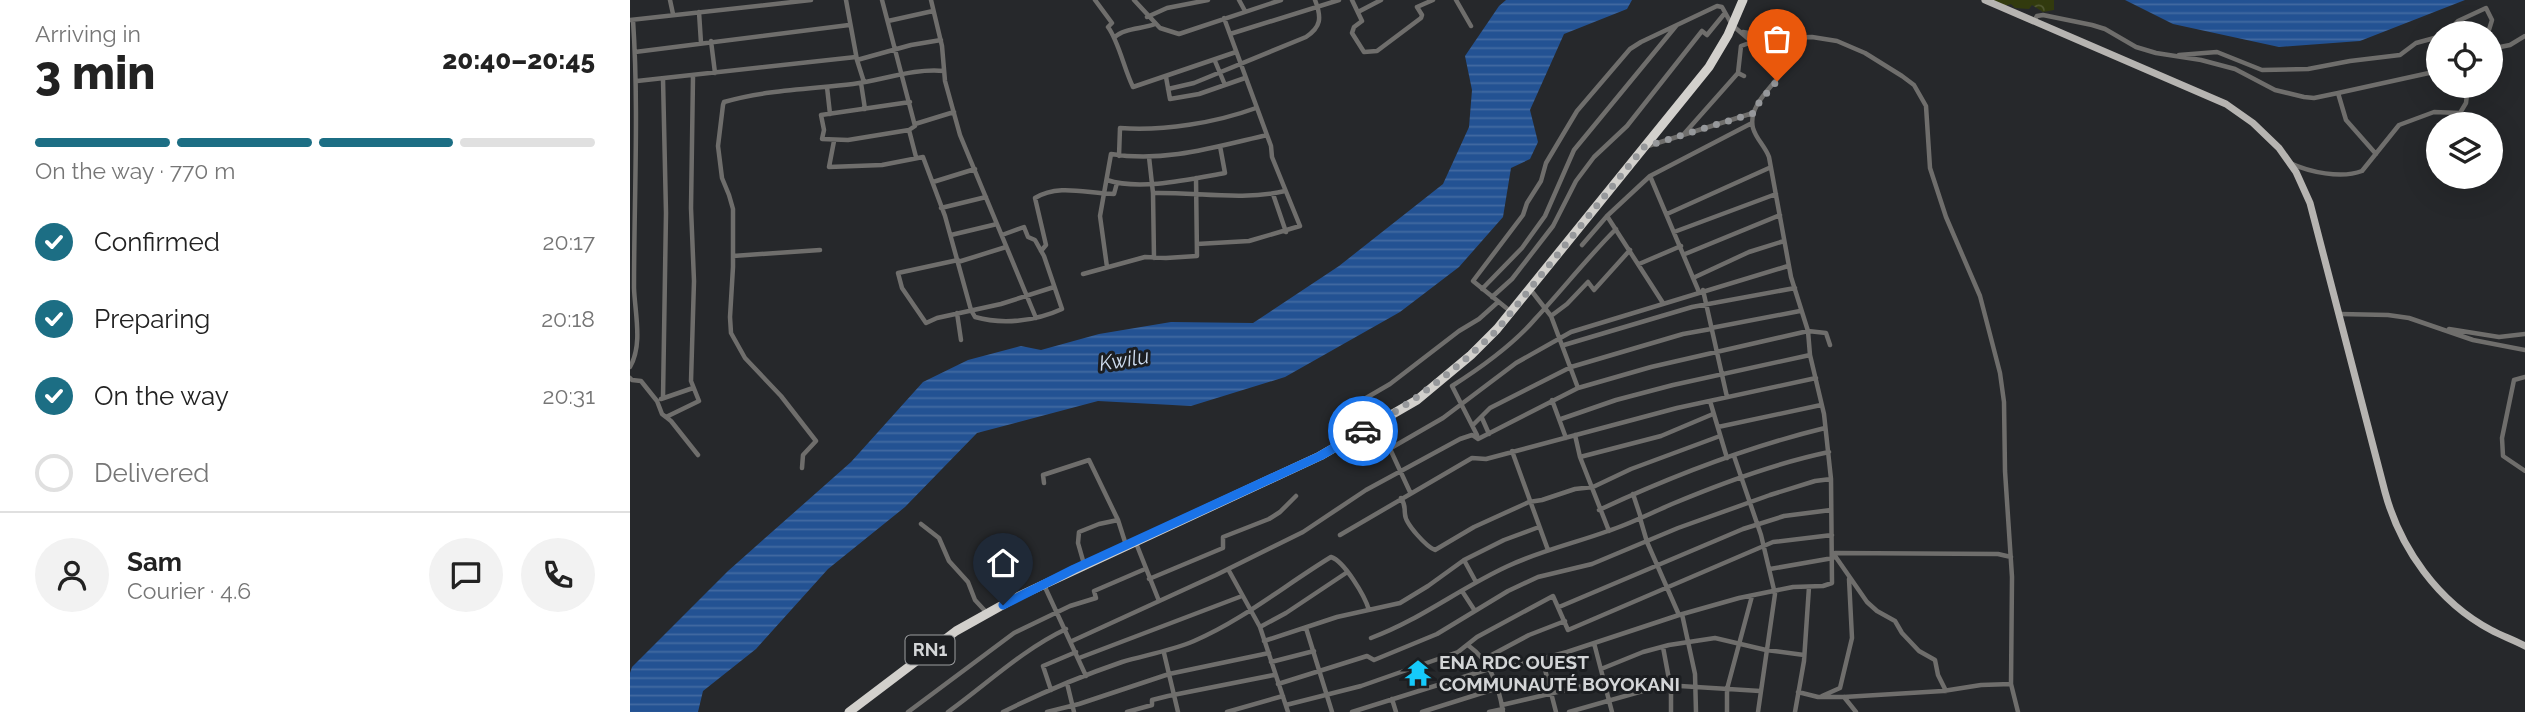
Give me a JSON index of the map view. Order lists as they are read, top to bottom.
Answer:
{
  "streets": {
    "highway": ["RN1"]
  },
  "water": ["Kwilu"],
  "places": {
    "temple": ["ENA RDC OUEST COMMUNAUTÉ BOYOKANI"]
  },
  "page": {
    "heading": ["3 min", "Arriving in", "20:40–20:45"],
    "panel": ["Sam", "Courier · 4.6"],
    "bar": "On the way · 770 m",
    "list": [
      ["Confirmed", "20:17"],
      ["Preparing", "20:18"],
      ["On the way", "20:31"],
      "Delivered"
    ]
  }
}
